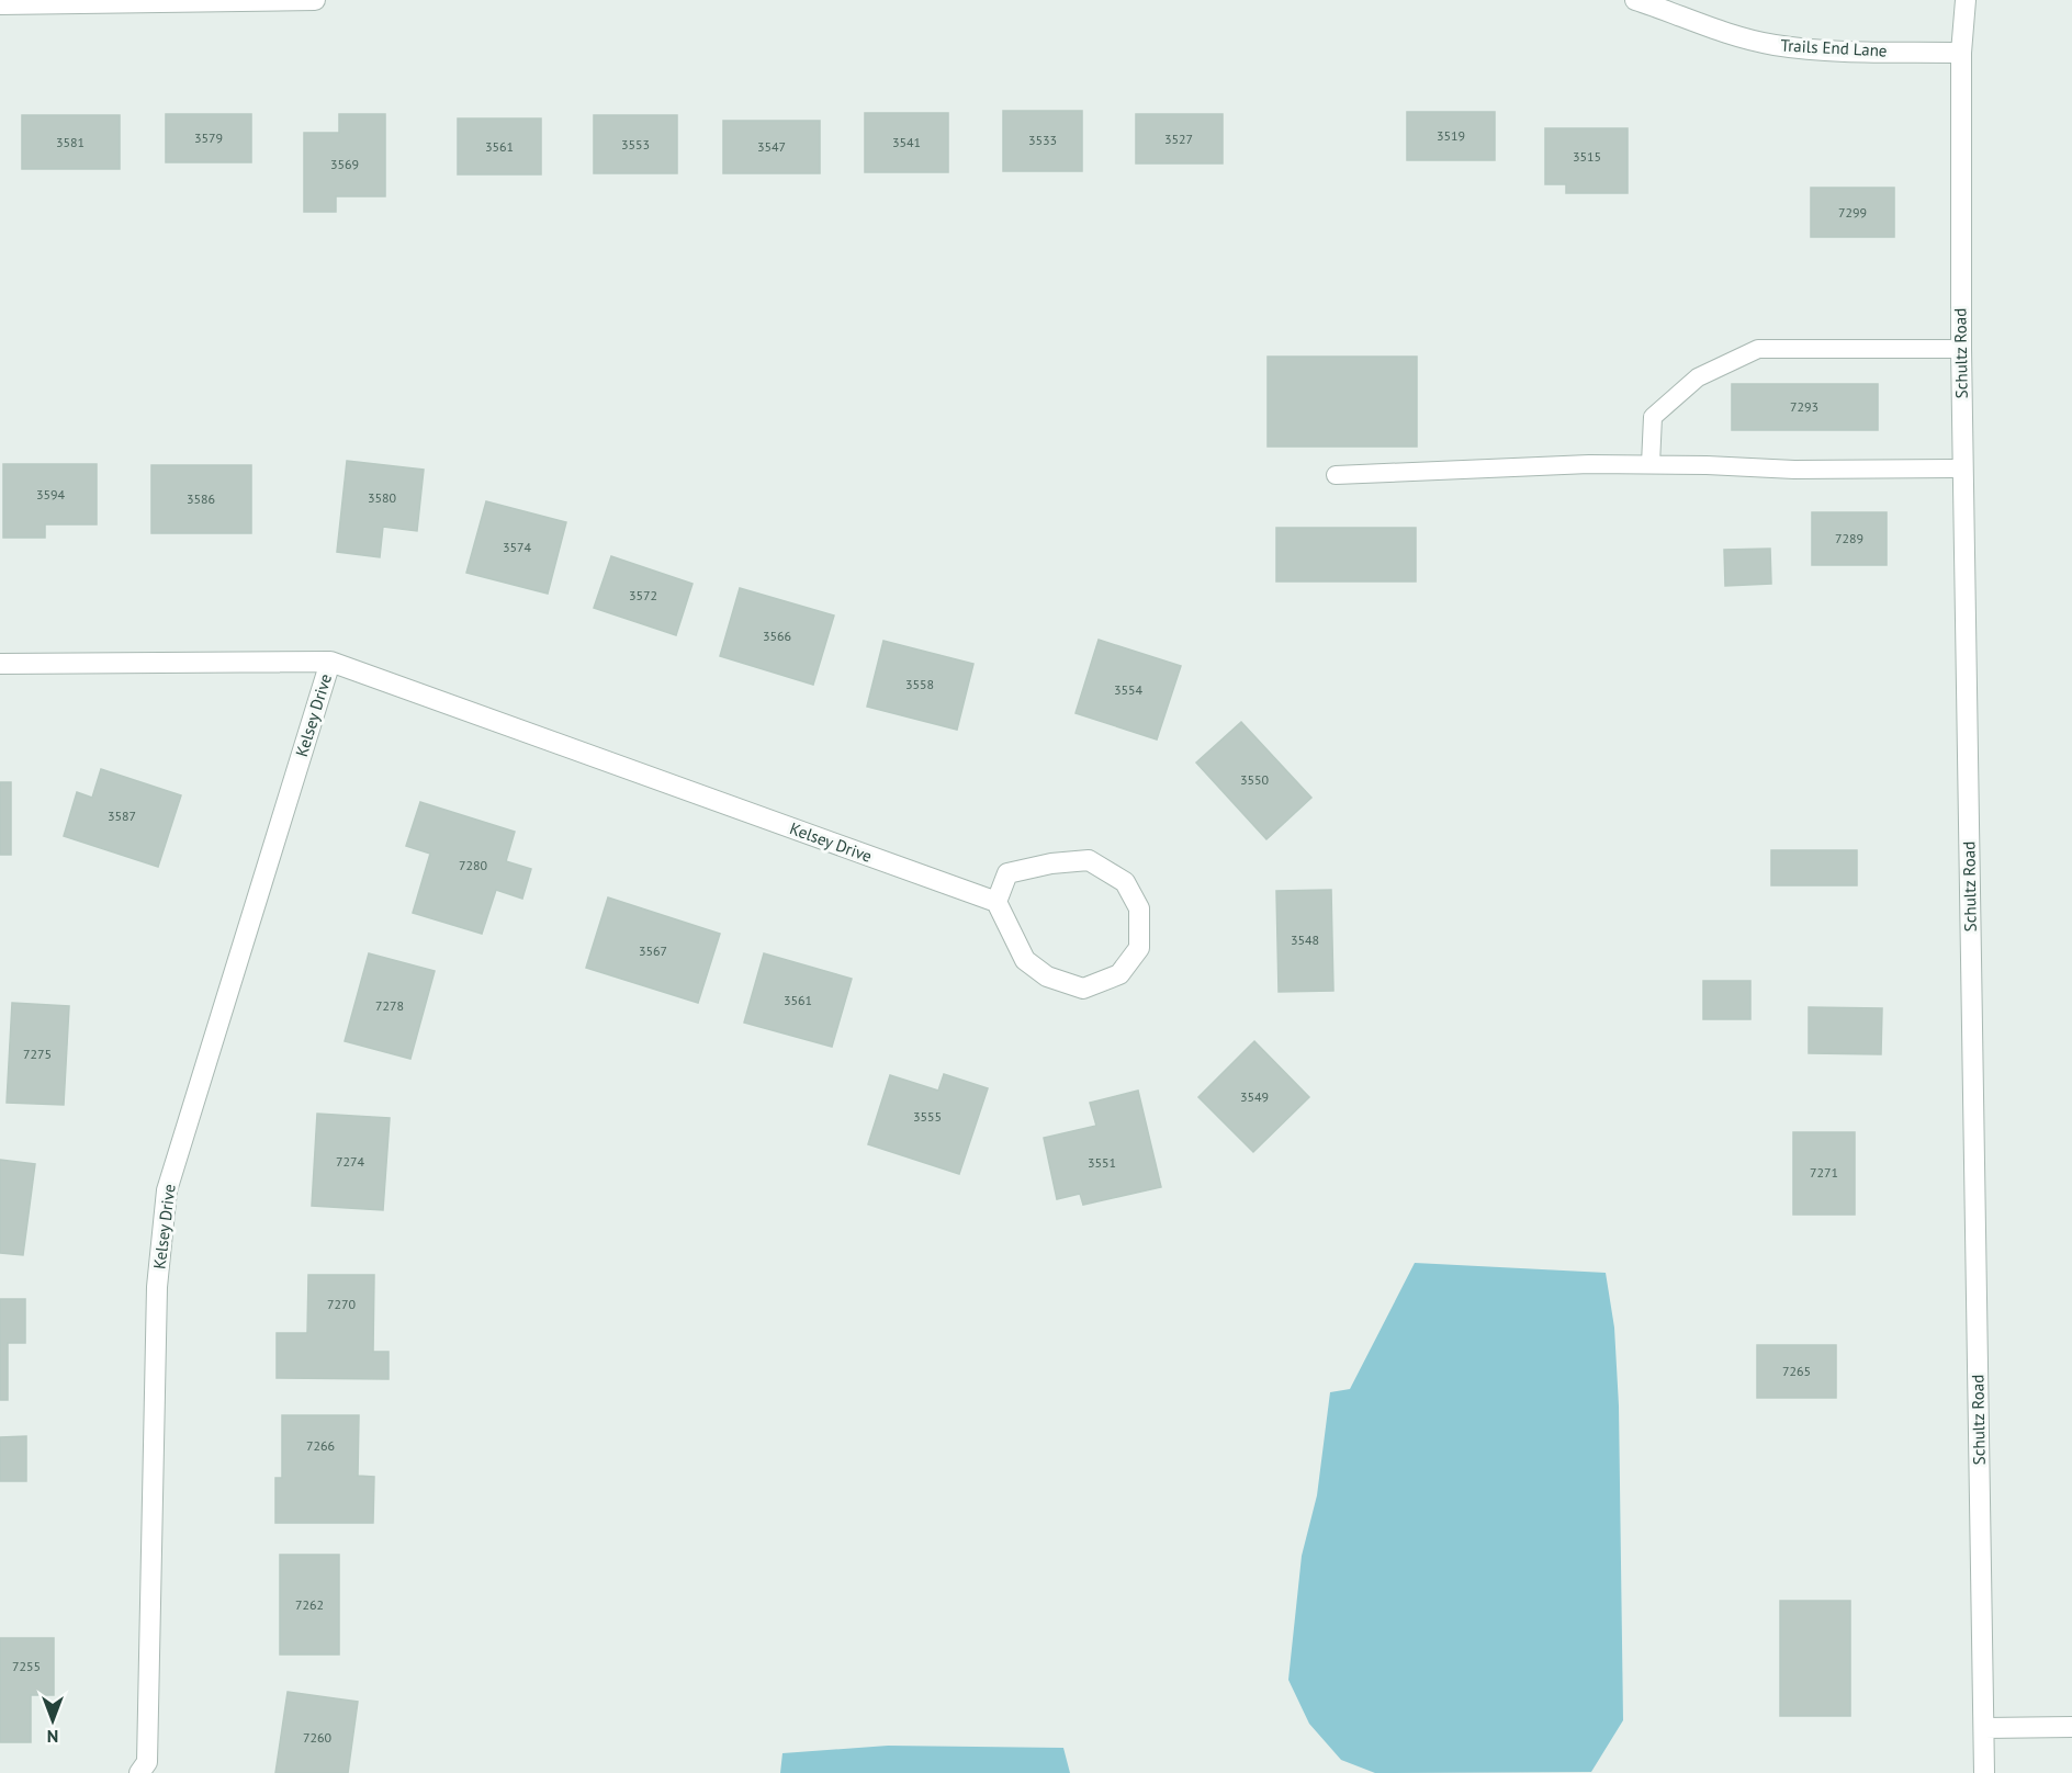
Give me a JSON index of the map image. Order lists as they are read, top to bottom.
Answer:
{
  "streets": {
    "street": ["Trails End Lane", "Schultz Road", "Kelsey Drive"]
  },
  "crossings": [
    ["Trails End Lane", "Schultz Road"]
  ],
  "house_numbers": [
    "3519",
    "3579",
    "3527",
    "3533",
    "3581",
    "3541",
    "3553",
    "3561",
    "3547",
    "3515",
    "3569",
    "7299",
    "7293",
    "3594",
    "3580",
    "3586",
    "7289",
    "3574",
    "3572",
    "3566",
    "3558",
    "3554",
    "3550",
    "3587",
    "7280",
    "3548",
    "3567",
    "3561",
    "7278",
    "7275",
    "3549",
    "3555",
    "7274",
    "3551",
    "7271",
    "7270",
    "7265",
    "7266",
    "7262",
    "7255",
    "7260"
  ],
  "north": "bottom"
}
